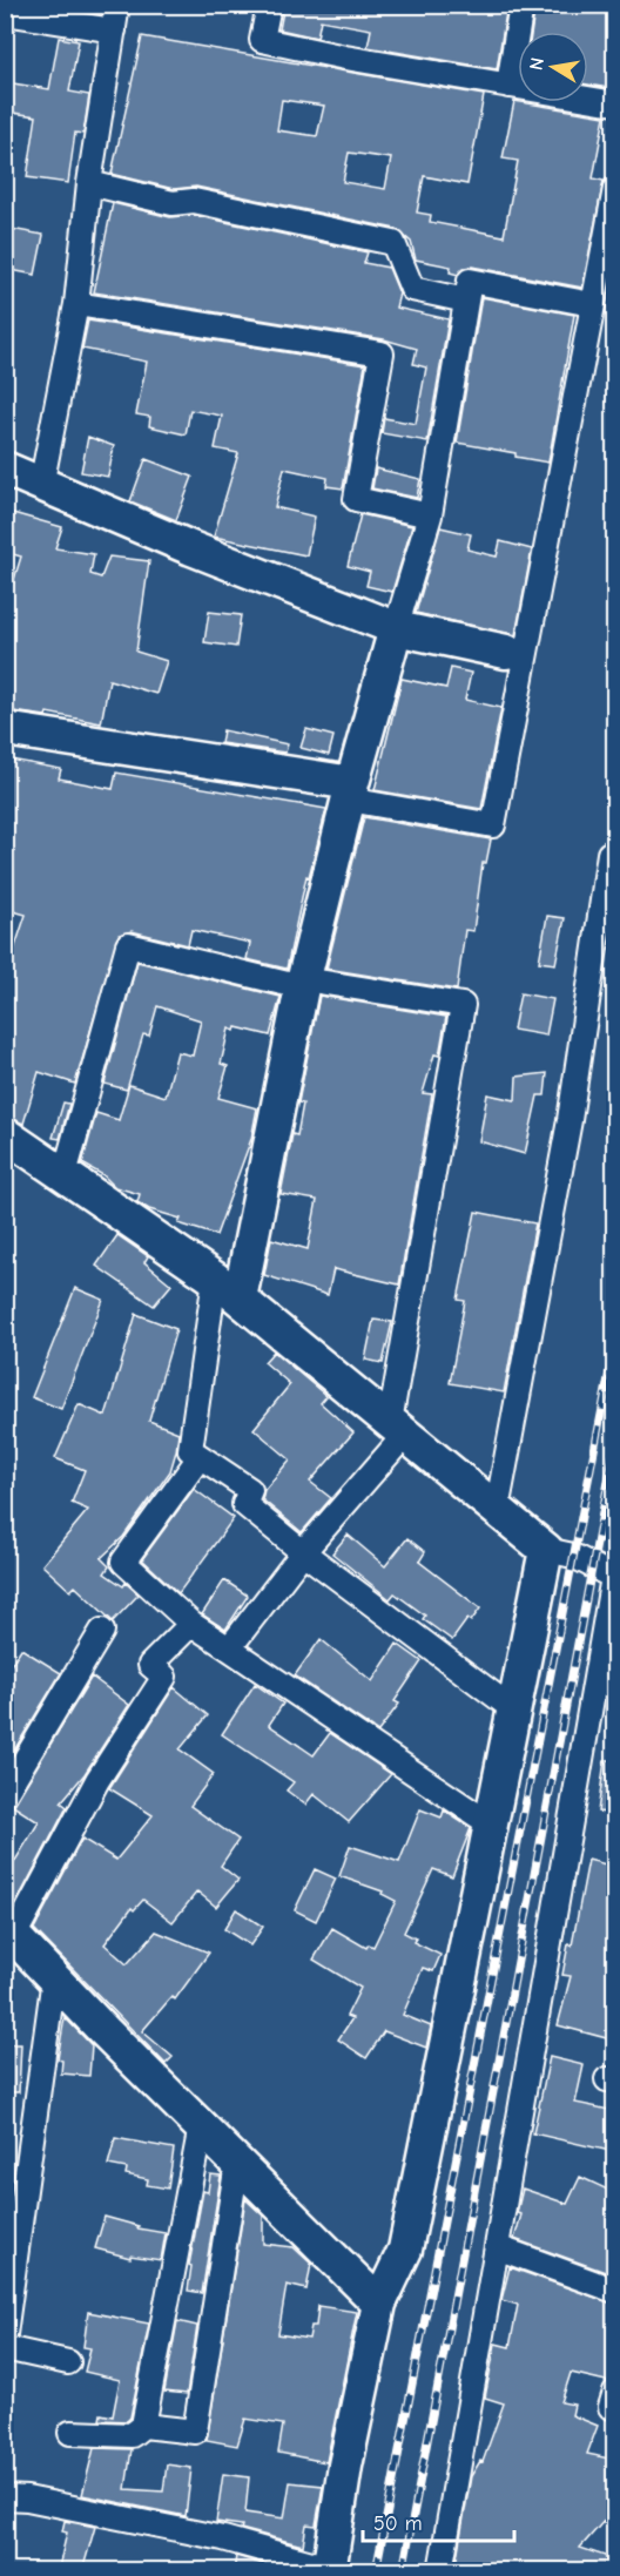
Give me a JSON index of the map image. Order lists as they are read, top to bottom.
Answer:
{
  "scale_bar": "50 m",
  "north": "left"
}
